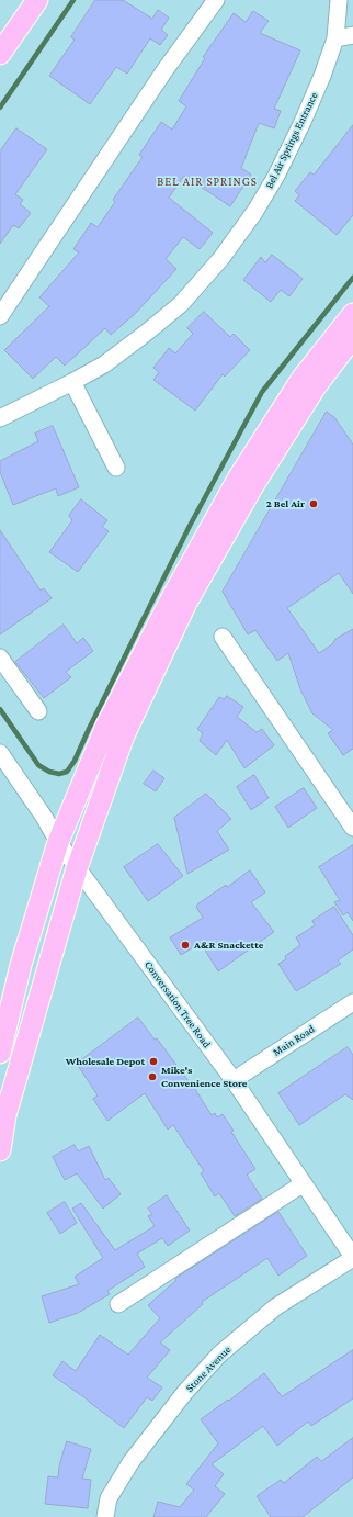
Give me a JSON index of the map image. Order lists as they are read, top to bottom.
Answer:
{
  "streets": {
    "street": [
      "Bel Air Springs Entrance",
      "Conversation Tree Road",
      "Main Road",
      "Stone Avenue"
    ]
  },
  "crossings": [
    ["Conversation Tree Road", "Main Road"],
    ["Conversation Tree Road", "Stone Avenue"]
  ],
  "districts": ["BEL AIR SPRINGS"],
  "places": [
    "2 Bel Air",
    "A&R Snackette",
    "Wholesale Depot",
    "Mike's Convenience Store"
  ]
}
